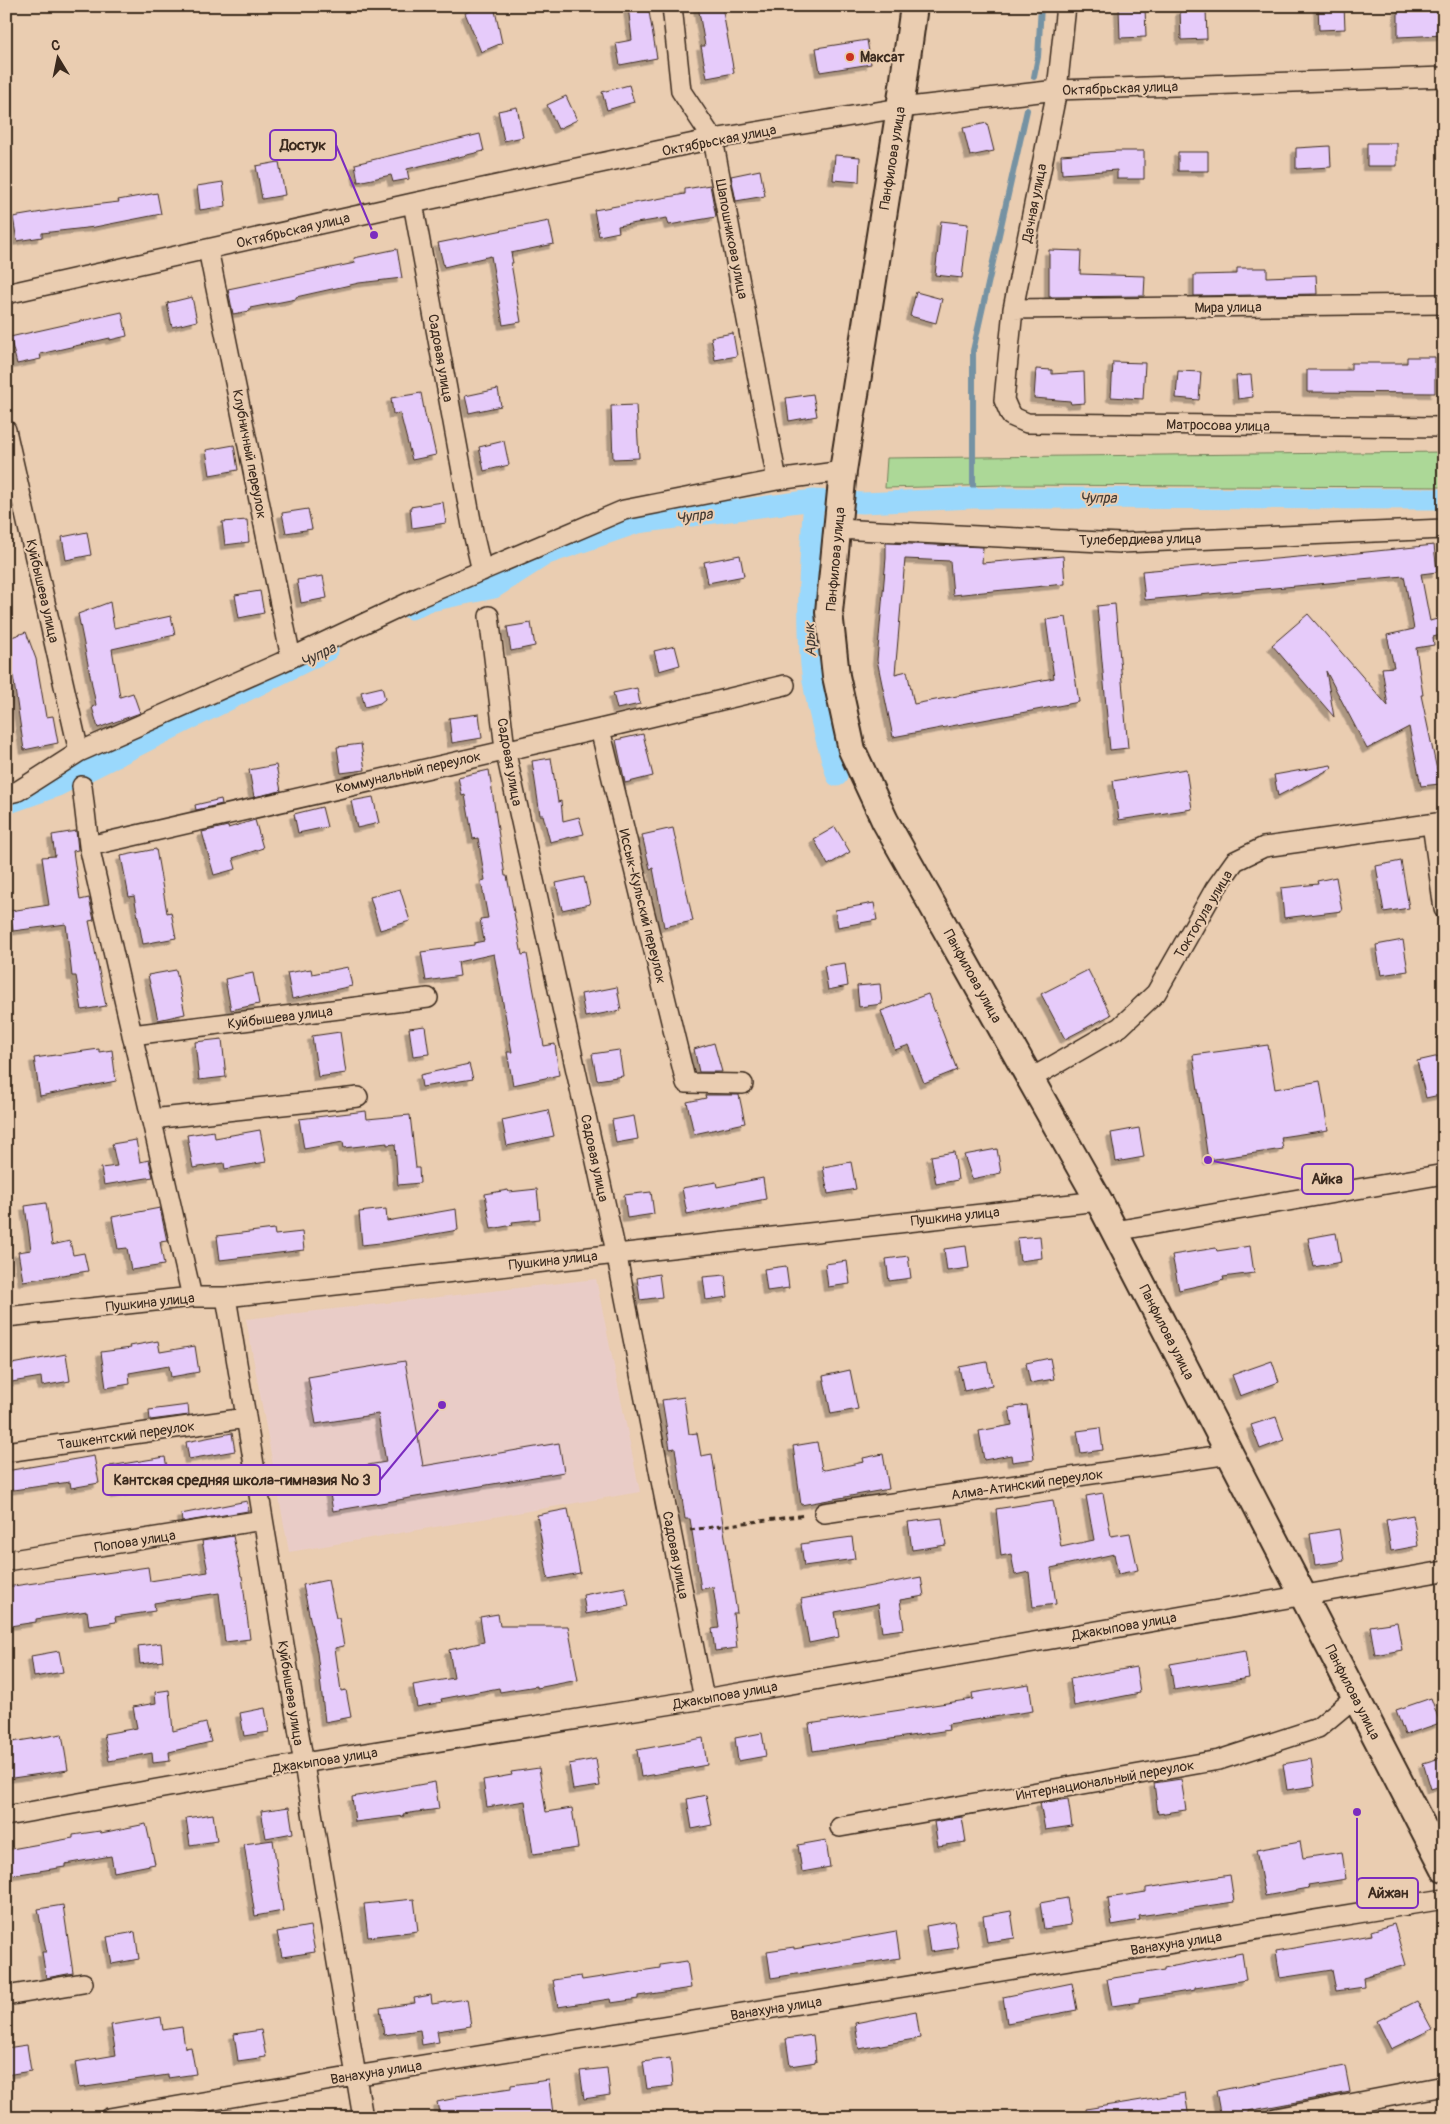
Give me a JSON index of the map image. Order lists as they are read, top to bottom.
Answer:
{
  "streets": {
    "street": [
      "Октябрьская улица",
      "Панфилова улица",
      "Дачная улица",
      "Шапошникова улица",
      "Мира улица",
      "Садовая улица",
      "Матросова улица",
      "Клубничный переулок",
      "Тулебердиева улица",
      "Куйбышева улица",
      "Коммунальный переулок",
      "Иссык-Кульский переулок",
      "Токтогула улица",
      "Пушкина улица",
      "Ташкентский переулок",
      "Алма-Атинский переулок",
      "Попова улица",
      "Джакыпова улица",
      "Интернациональный переулок",
      "Ванахуна улица"
    ]
  },
  "crossings": [
    ["Октябрьская улица", "Панфилова улица"],
    ["Октябрьская улица", "Дачная улица"],
    ["Октябрьская улица", "Шапошникова улица"],
    ["Октябрьская улица", "Садовая улица"],
    ["Октябрьская улица", "Клубничный переулок"],
    ["Панфилова улица", "Тулебердиева улица"],
    ["Панфилова улица", "Токтогула улица"],
    ["Панфилова улица", "Пушкина улица"],
    ["Панфилова улица", "Алма-Атинский переулок"],
    ["Панфилова улица", "Джакыпова улица"],
    ["Панфилова улица", "Интернациональный переулок"],
    ["Дачная улица", "Мира улица"],
    ["Дачная улица", "Матросова улица"],
    ["Садовая улица", "Коммунальный переулок"],
    ["Садовая улица", "Пушкина улица"],
    ["Садовая улица", "Джакыпова улица"],
    ["Куйбышева улица", "Пушкина улица"],
    ["Куйбышева улица", "Ташкентский переулок"],
    ["Куйбышева улица", "Попова улица"],
    ["Куйбышева улица", "Джакыпова улица"],
    ["Куйбышева улица", "Ванахуна улица"],
    ["Коммунальный переулок", "Иссык-Кульский переулок"]
  ],
  "water": ["Чупра", "Арык"],
  "places": [
    "Максат",
    "Достук",
    "Айка",
    "Кантская средняя школа-гимназия № 3",
    "Айжан"
  ],
  "north": "top"
}
